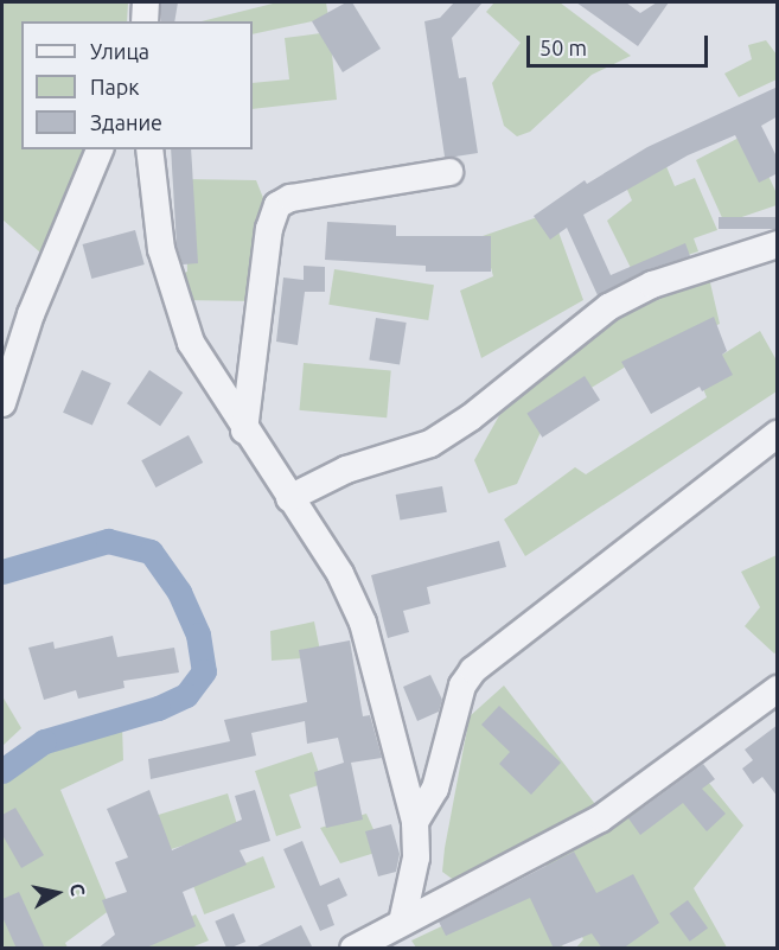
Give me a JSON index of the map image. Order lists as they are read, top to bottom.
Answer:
{
  "legend": ["Улица", "Парк", "Здание"],
  "scale_bar": "50 m",
  "north": "right"
}
